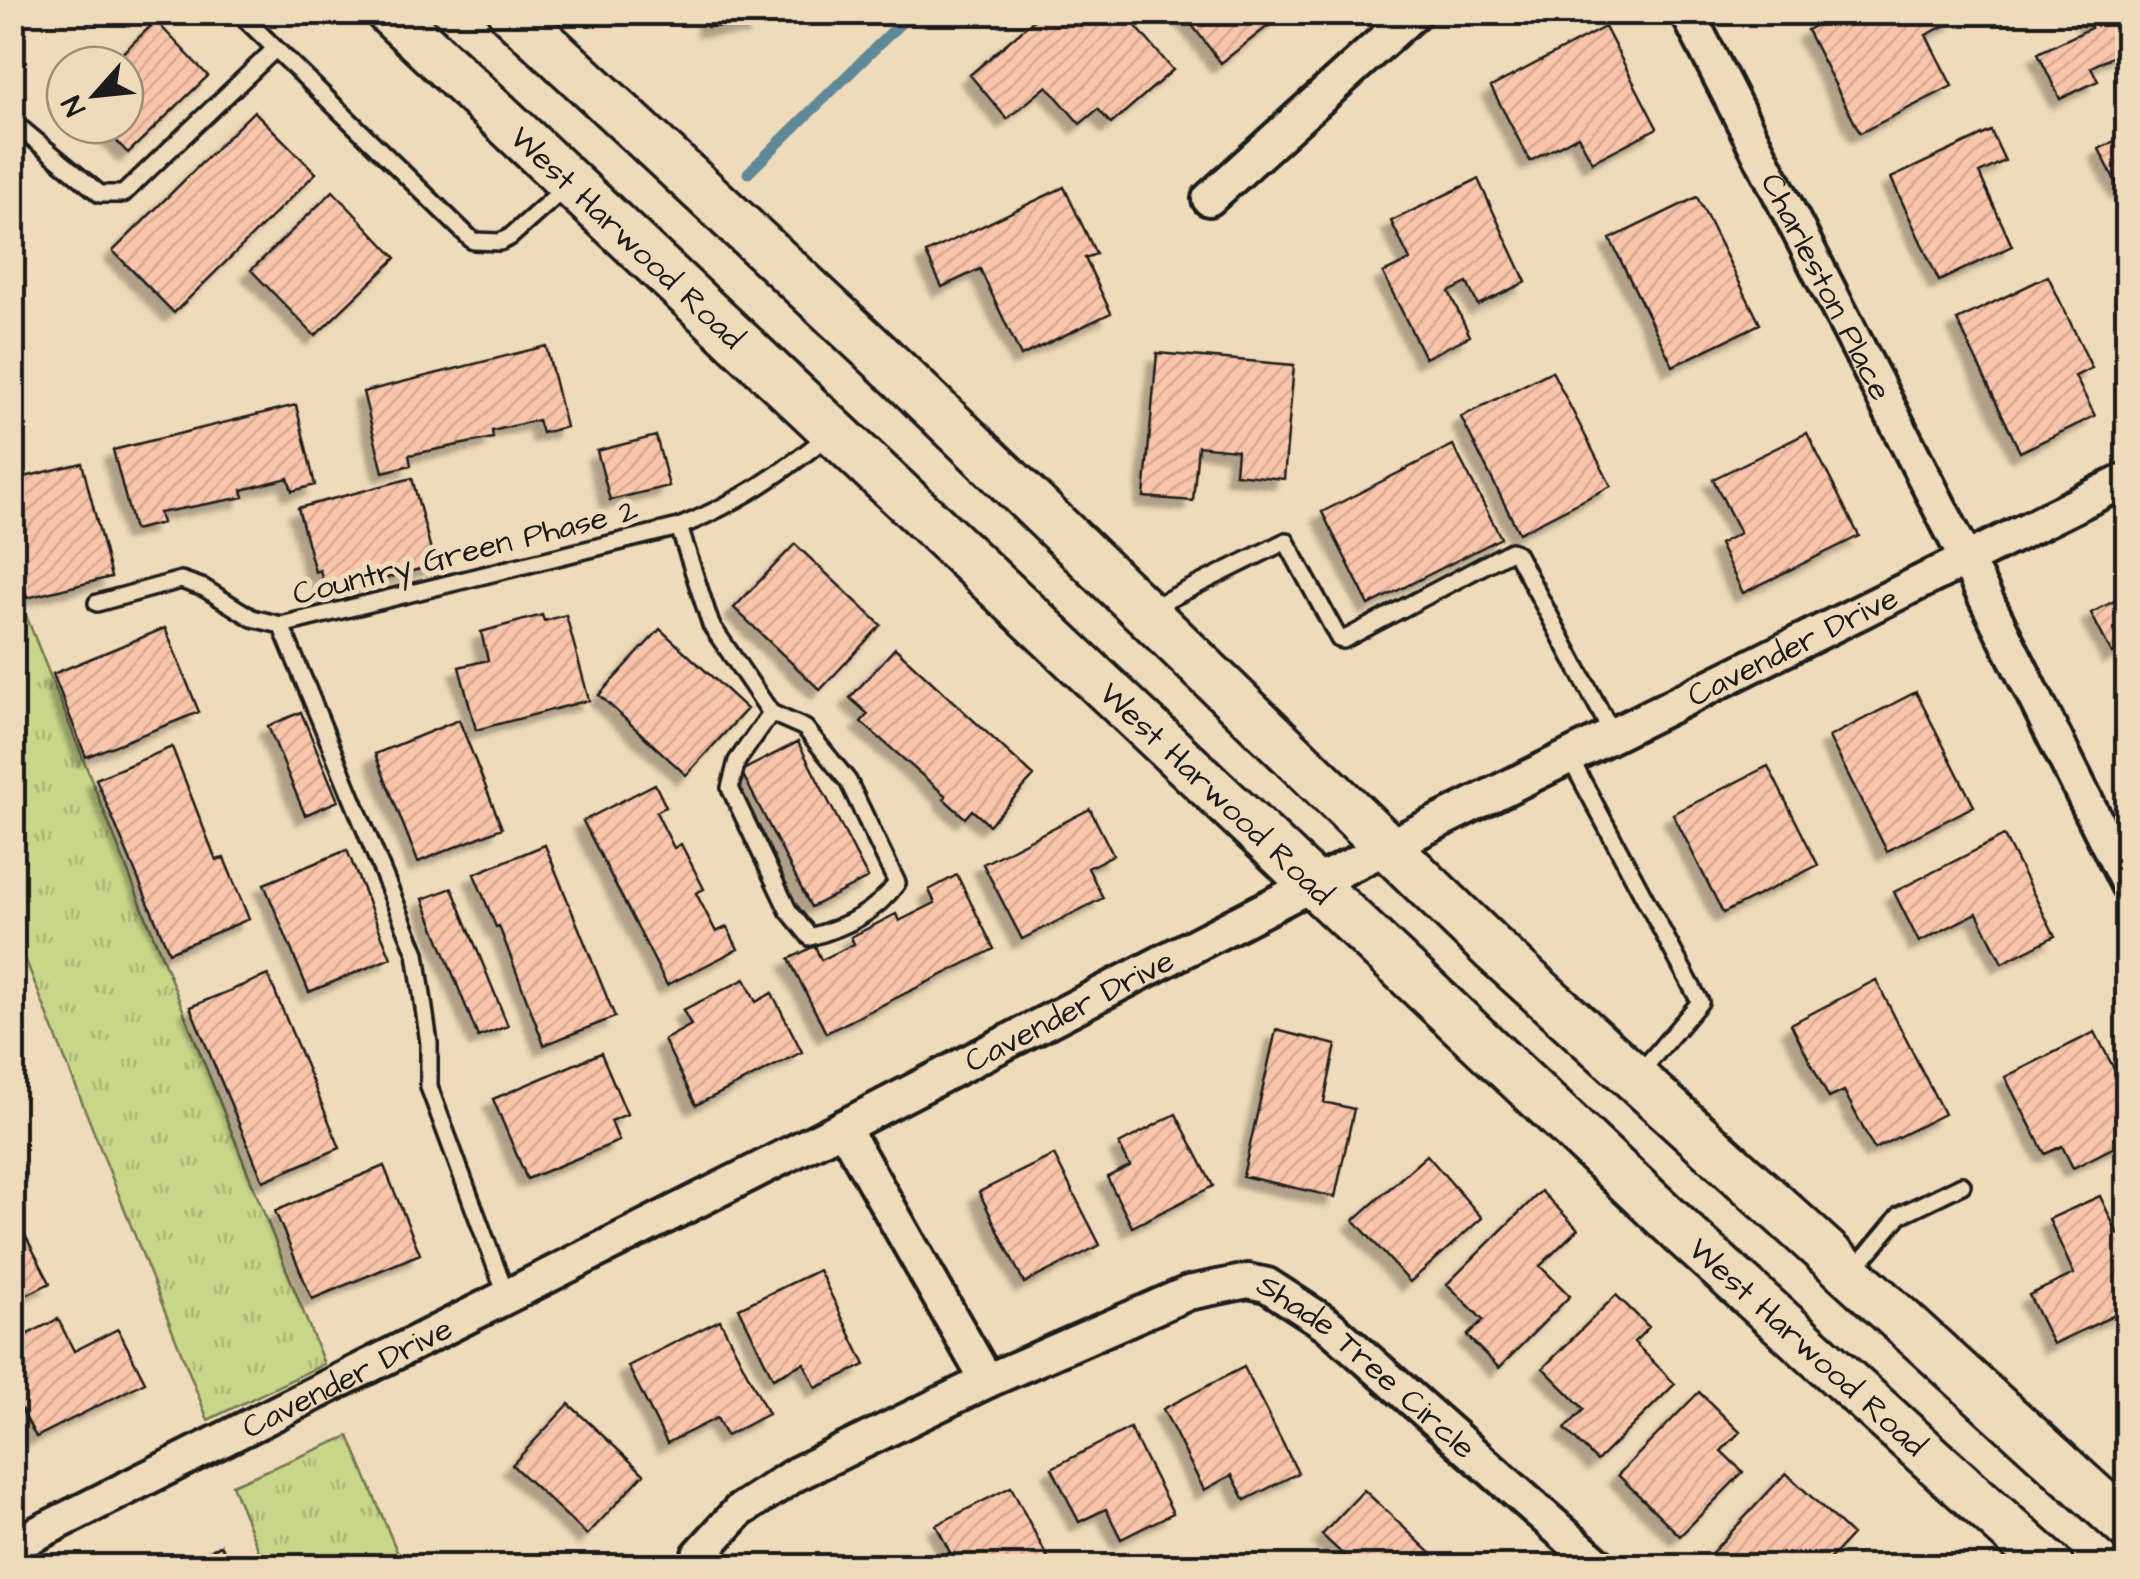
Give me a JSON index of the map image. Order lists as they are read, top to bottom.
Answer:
{
  "streets": {
    "main road": ["West Harwood Road"],
    "street": ["Charleston Place", "Cavender Drive", "Shade Tree Circle"],
    "lane": ["Country Green Phase 2"]
  },
  "crossings": [
    ["West Harwood Road", "Country Green Phase 2"],
    ["West Harwood Road", "Cavender Drive"],
    ["Charleston Place", "Cavender Drive"]
  ],
  "north": "bottom left"
}
